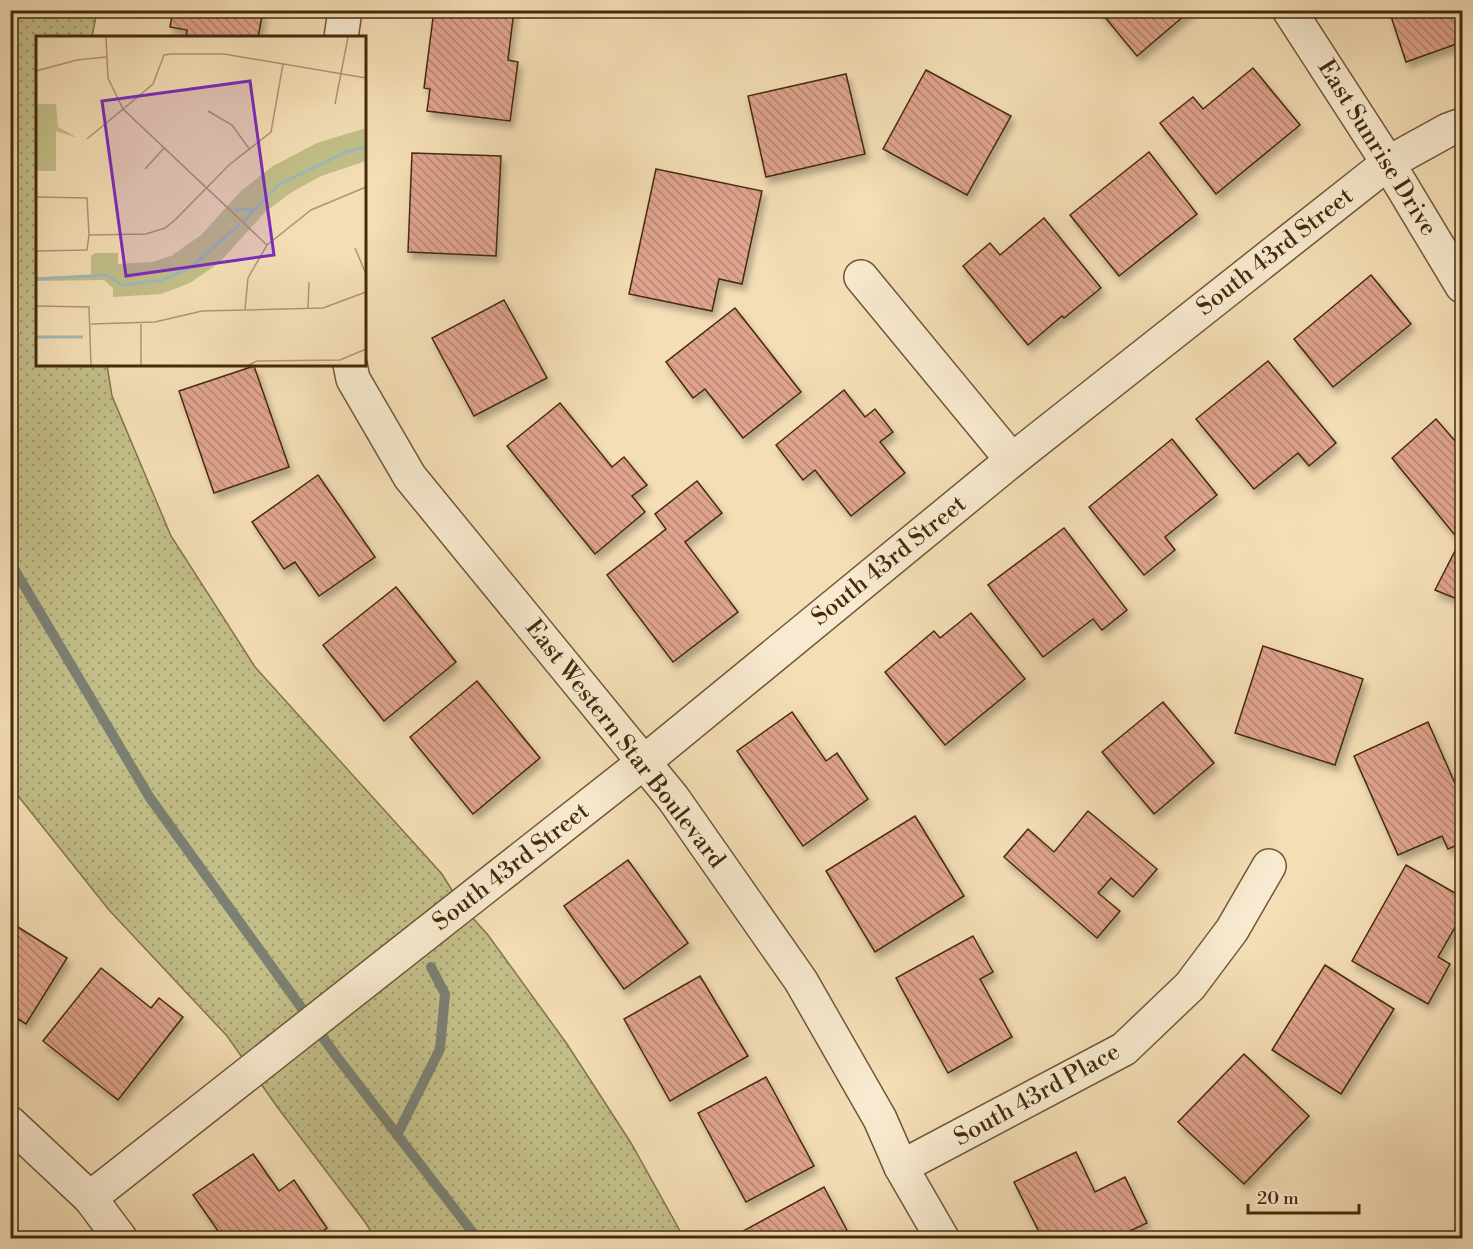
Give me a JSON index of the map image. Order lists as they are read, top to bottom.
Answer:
{
  "streets": {
    "street": [
      "East Sunrise Drive",
      "South 43rd Street",
      "East Western Star Boulevard",
      "South 43rd Place"
    ]
  },
  "crossings": [
    ["East Sunrise Drive", "South 43rd Street"],
    ["South 43rd Street", "East Western Star Boulevard"],
    ["East Western Star Boulevard", "South 43rd Place"]
  ],
  "scale_bar": "20 m"
}
